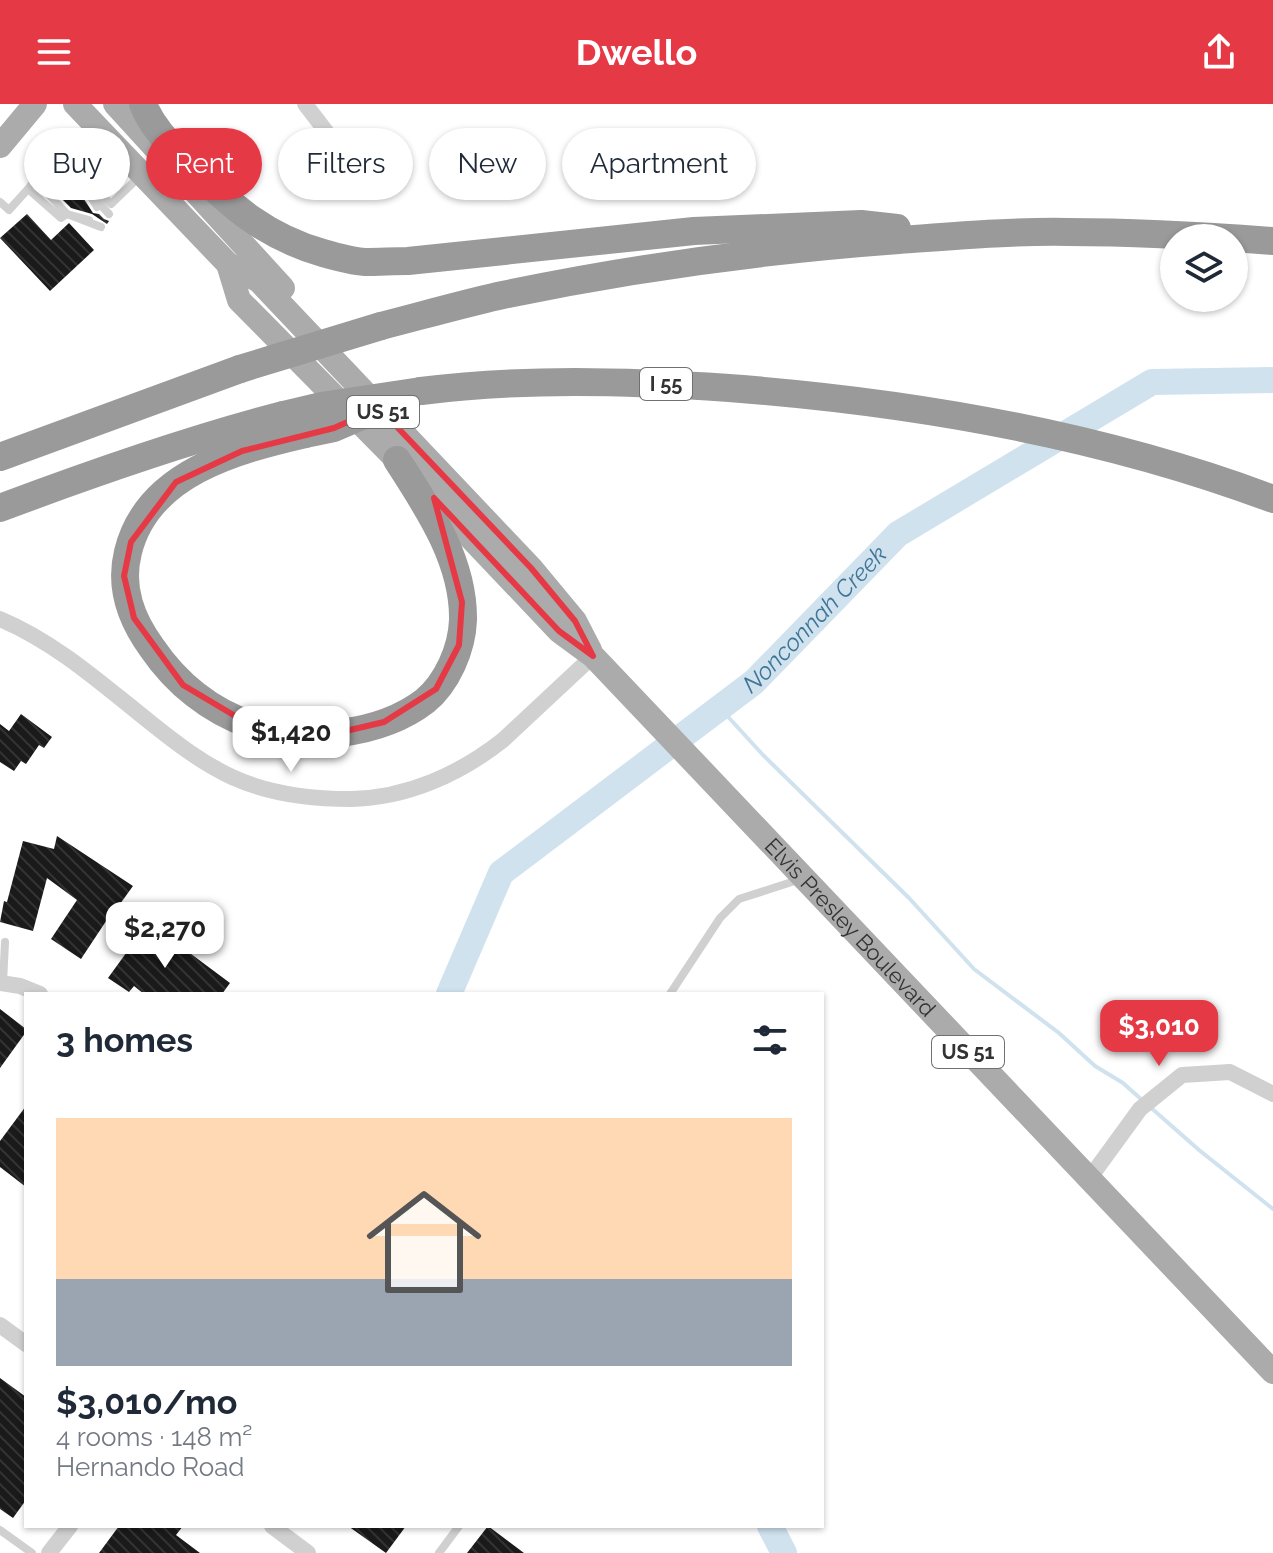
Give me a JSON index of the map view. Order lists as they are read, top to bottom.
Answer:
{
  "streets": {
    "highway": ["I 55"],
    "main road": ["US 51", "Elvis Presley Boulevard"]
  },
  "water": ["Nonconnah Creek"],
  "page": {
    "header": "Dwello",
    "chip": [
      "Buy",
      "Rent",
      "Filters",
      "New",
      "Apartment"
    ],
    "price": ["$1,420", "$2,270", "$3,010"],
    "heading": "3 homes",
    "list": [
      {
        "name": "$3,010/mo",
        "note": "4 rooms · 148 m² · Hernando Road"
      }
    ]
  }
}
